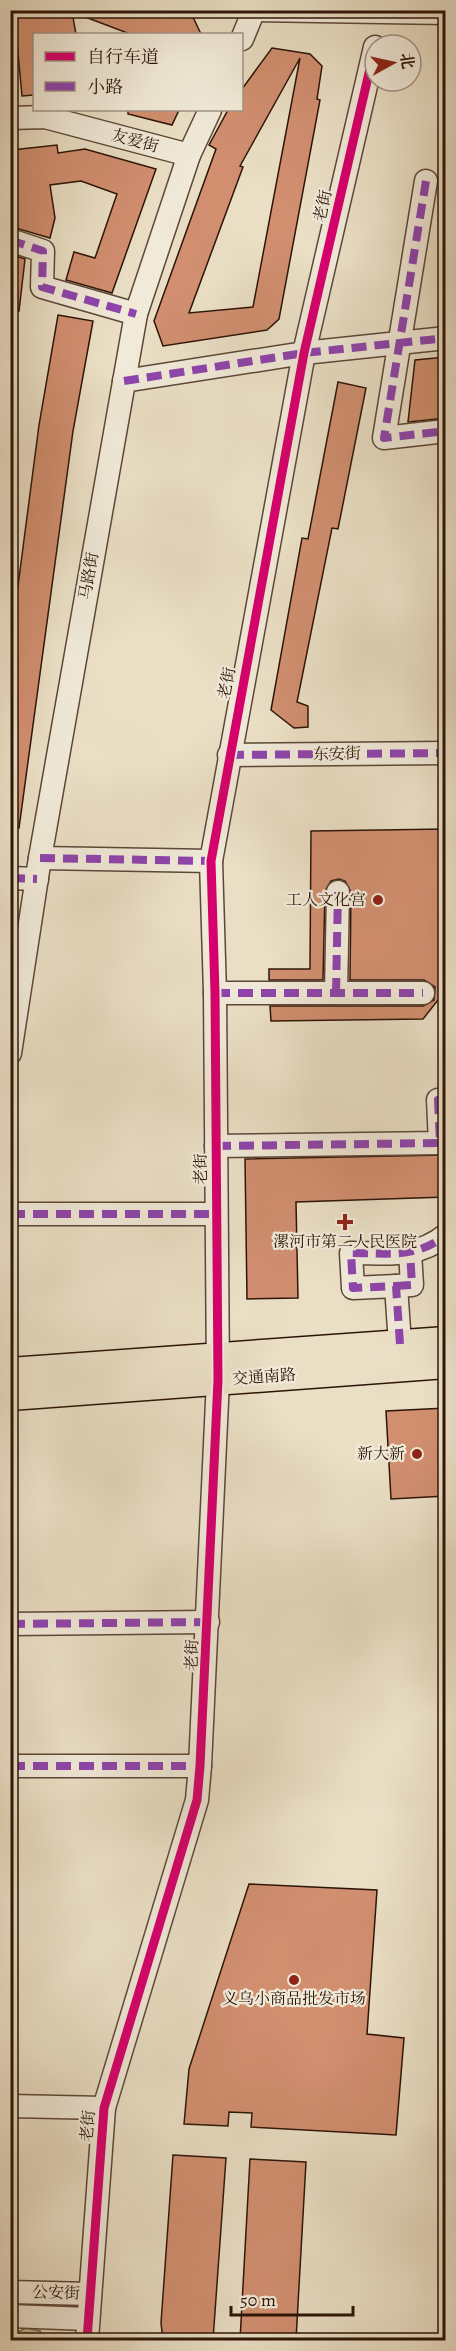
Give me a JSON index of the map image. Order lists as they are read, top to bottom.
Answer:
{
  "streets": {
    "main road": ["交通南路"],
    "street": [
      "友爱街",
      "老街",
      "马路街",
      "东安街",
      "公安街"
    ]
  },
  "crossings": [
    ["友爱街", "马路街"],
    ["老街", "东安街"],
    ["老街", "交通南路"],
    ["老街", "公安街"]
  ],
  "places": {
    "other": ["工人文化宫", "新大新", "义乌小商品批发市场"],
    "health": ["漯河市第二人民医院"]
  },
  "legend": ["自行车道", "小路"],
  "scale_bar": "50 m",
  "north": "right"
}
